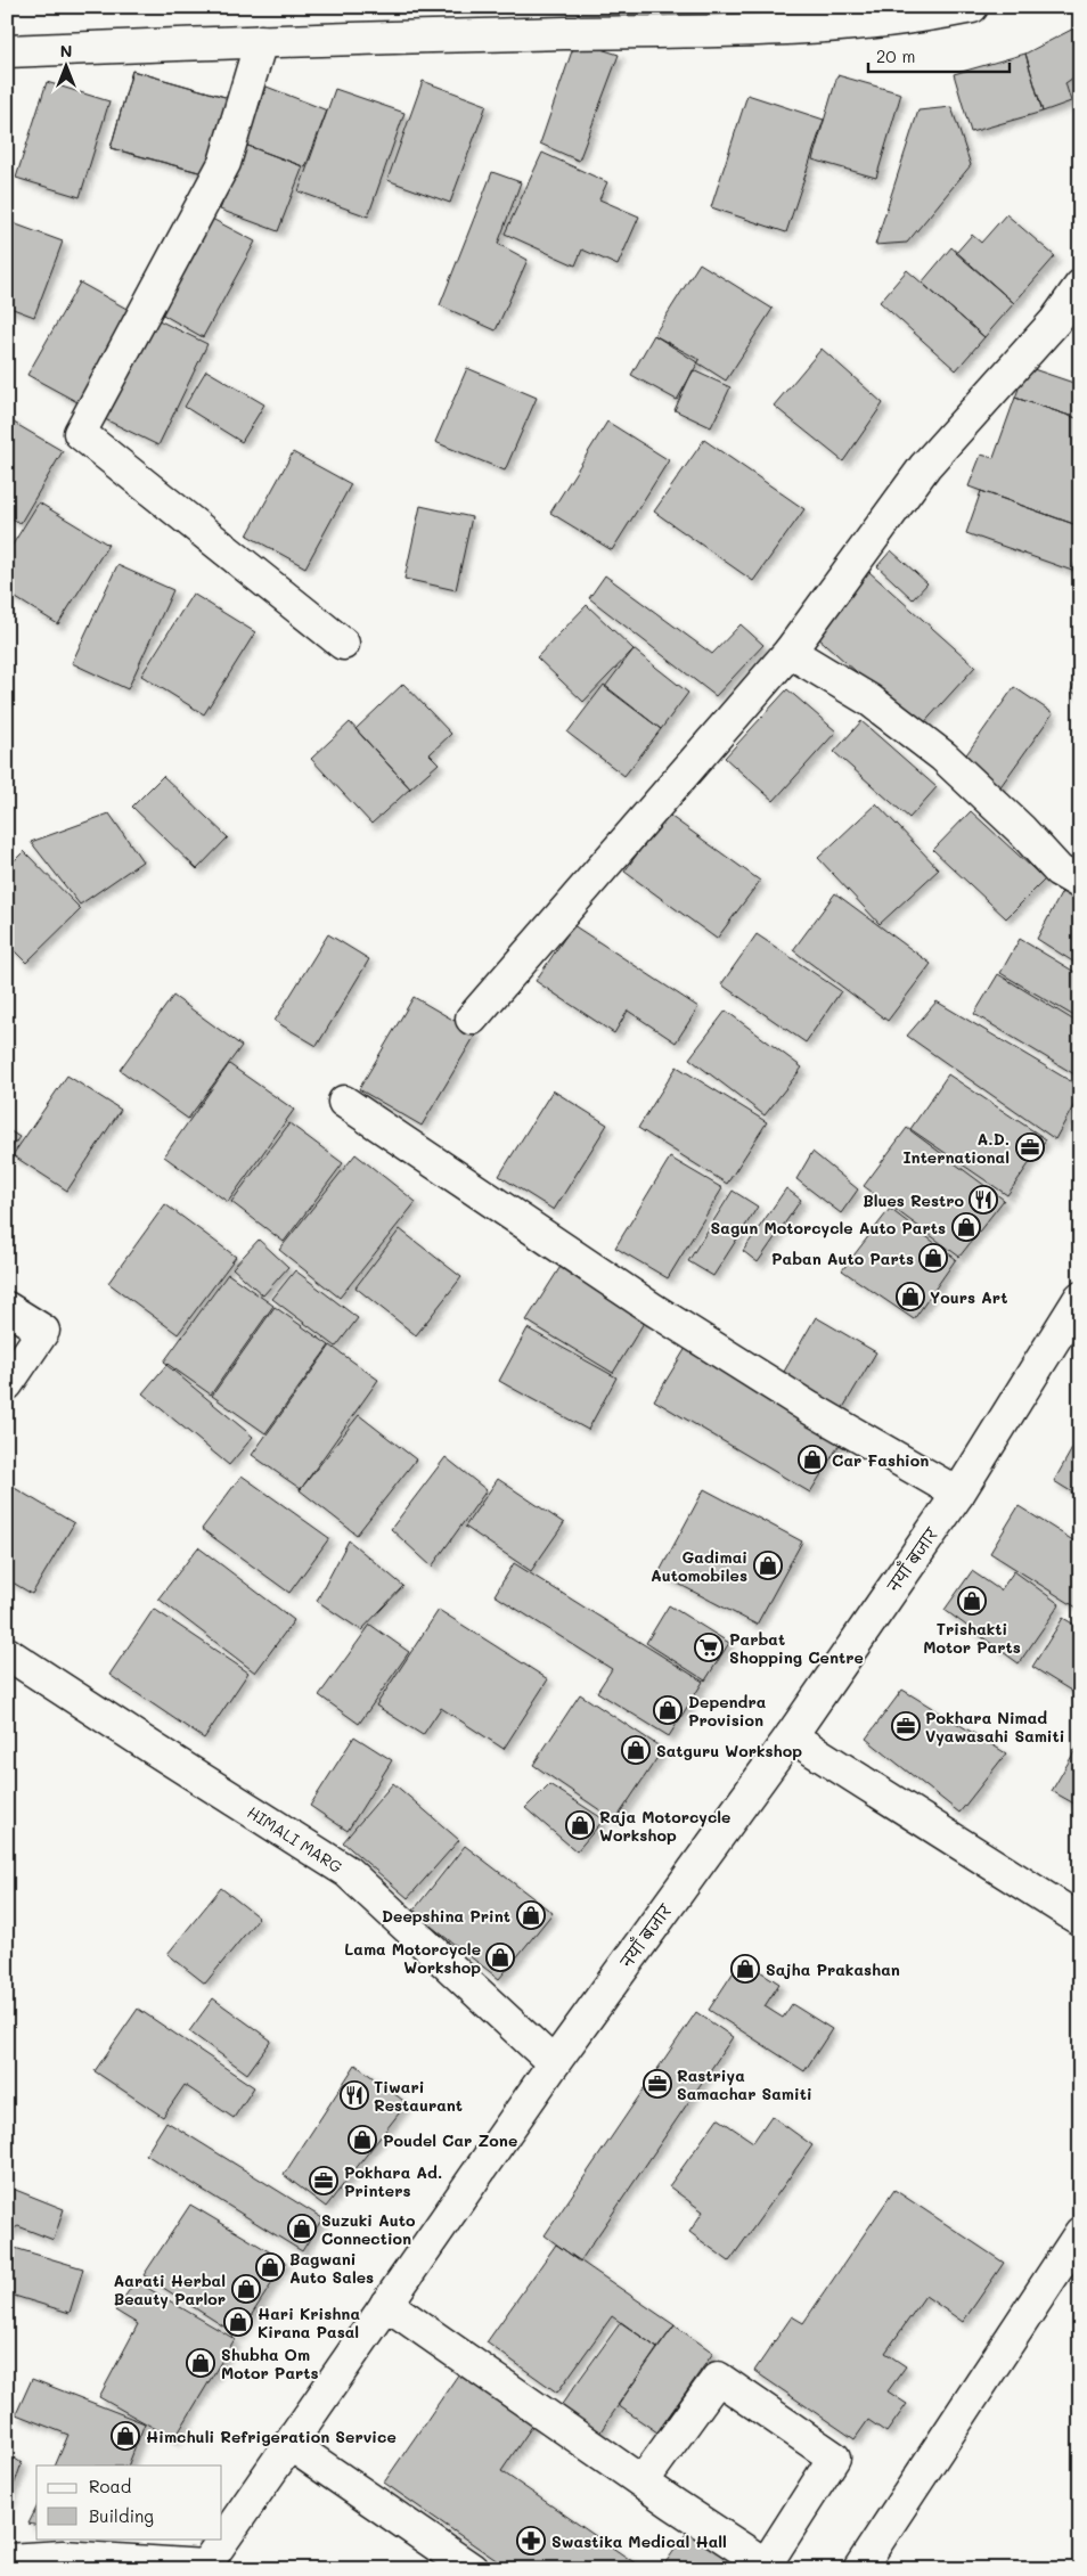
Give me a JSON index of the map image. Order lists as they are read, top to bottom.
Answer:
{
  "streets": {
    "street": ["नयाँ बजार", "HIMALI MARG"]
  },
  "crossings": [
    ["नयाँ बजार", "HIMALI MARG"]
  ],
  "places": {
    "office": [
      "A.D. International",
      "Pokhara Nimad Vyawasahi Samiti",
      "Rastriya Samachar Samiti",
      "Pokhara Ad. Printers"
    ],
    "restaurant": ["Blues Restro", "Tiwari Restaurant"],
    "shop": [
      "Sagun Motorcycle Auto Parts",
      "Paban Auto Parts",
      "Yours Art",
      "Car Fashion",
      "Gadimai Automobiles",
      "Trishakti Motor Parts",
      "Dependra Provision",
      "Satguru Workshop",
      "Raja Motorcycle Workshop",
      "Deepshina Print",
      "Lama Motorcycle Workshop",
      "Sajha Prakashan",
      "Poudel Car Zone",
      "Suzuki Auto Connection",
      "Bagwani Auto Sales",
      "Aarati Herbal Beauty Parlor",
      "Hari Krishna Kirana Pasal",
      "Shubha Om Motor Parts",
      "Himchuli Refrigeration Service"
    ],
    "supermarket": ["Parbat Shopping Centre"],
    "pharmacy": ["Swastika Medical Hall"]
  },
  "legend": ["Road", "Building"],
  "scale_bar": "20 m",
  "north": "top"
}
